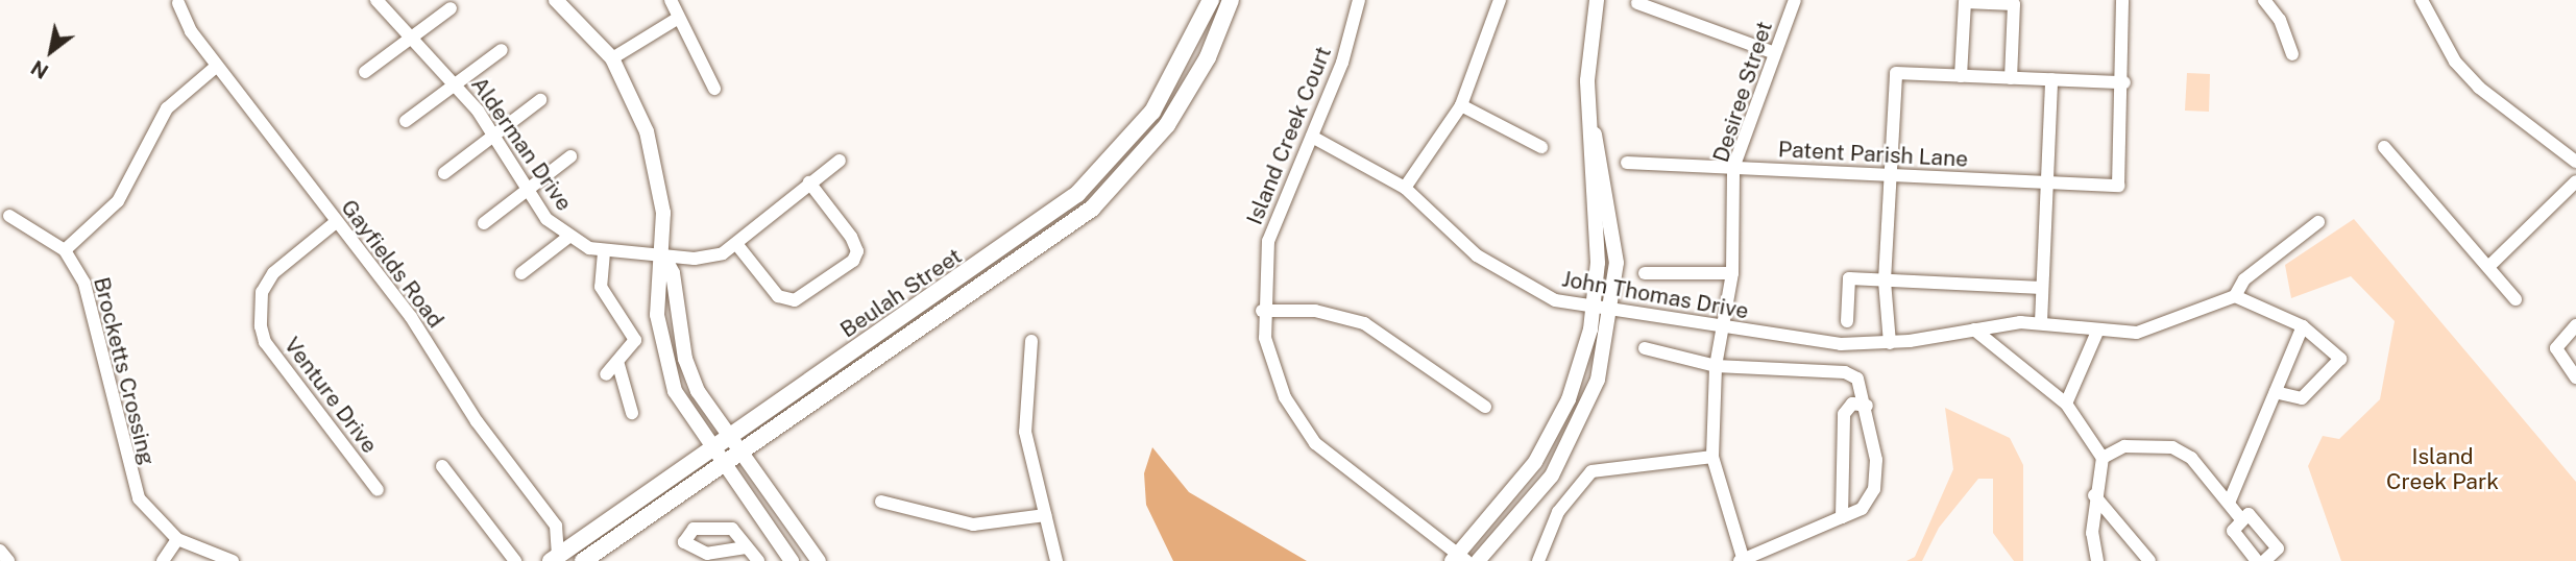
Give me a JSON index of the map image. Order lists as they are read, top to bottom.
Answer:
{
  "streets": {
    "main road": ["Beulah Street"],
    "street": [
      "Desiree Street",
      "Island Creek Court",
      "Alderman Drive",
      "Patent Parish Lane",
      "Gayfields Road",
      "John Thomas Drive",
      "Brocketts Crossing",
      "Venture Drive"
    ]
  },
  "crossings": [
    ["Desiree Street", "Patent Parish Lane"],
    ["Desiree Street", "John Thomas Drive"],
    ["Island Creek Court", "John Thomas Drive"],
    ["Gayfields Road", "Beulah Street"],
    ["Gayfields Road", "Venture Drive"]
  ],
  "parks": ["Island Creek Park"],
  "north": "bottom left"
}
